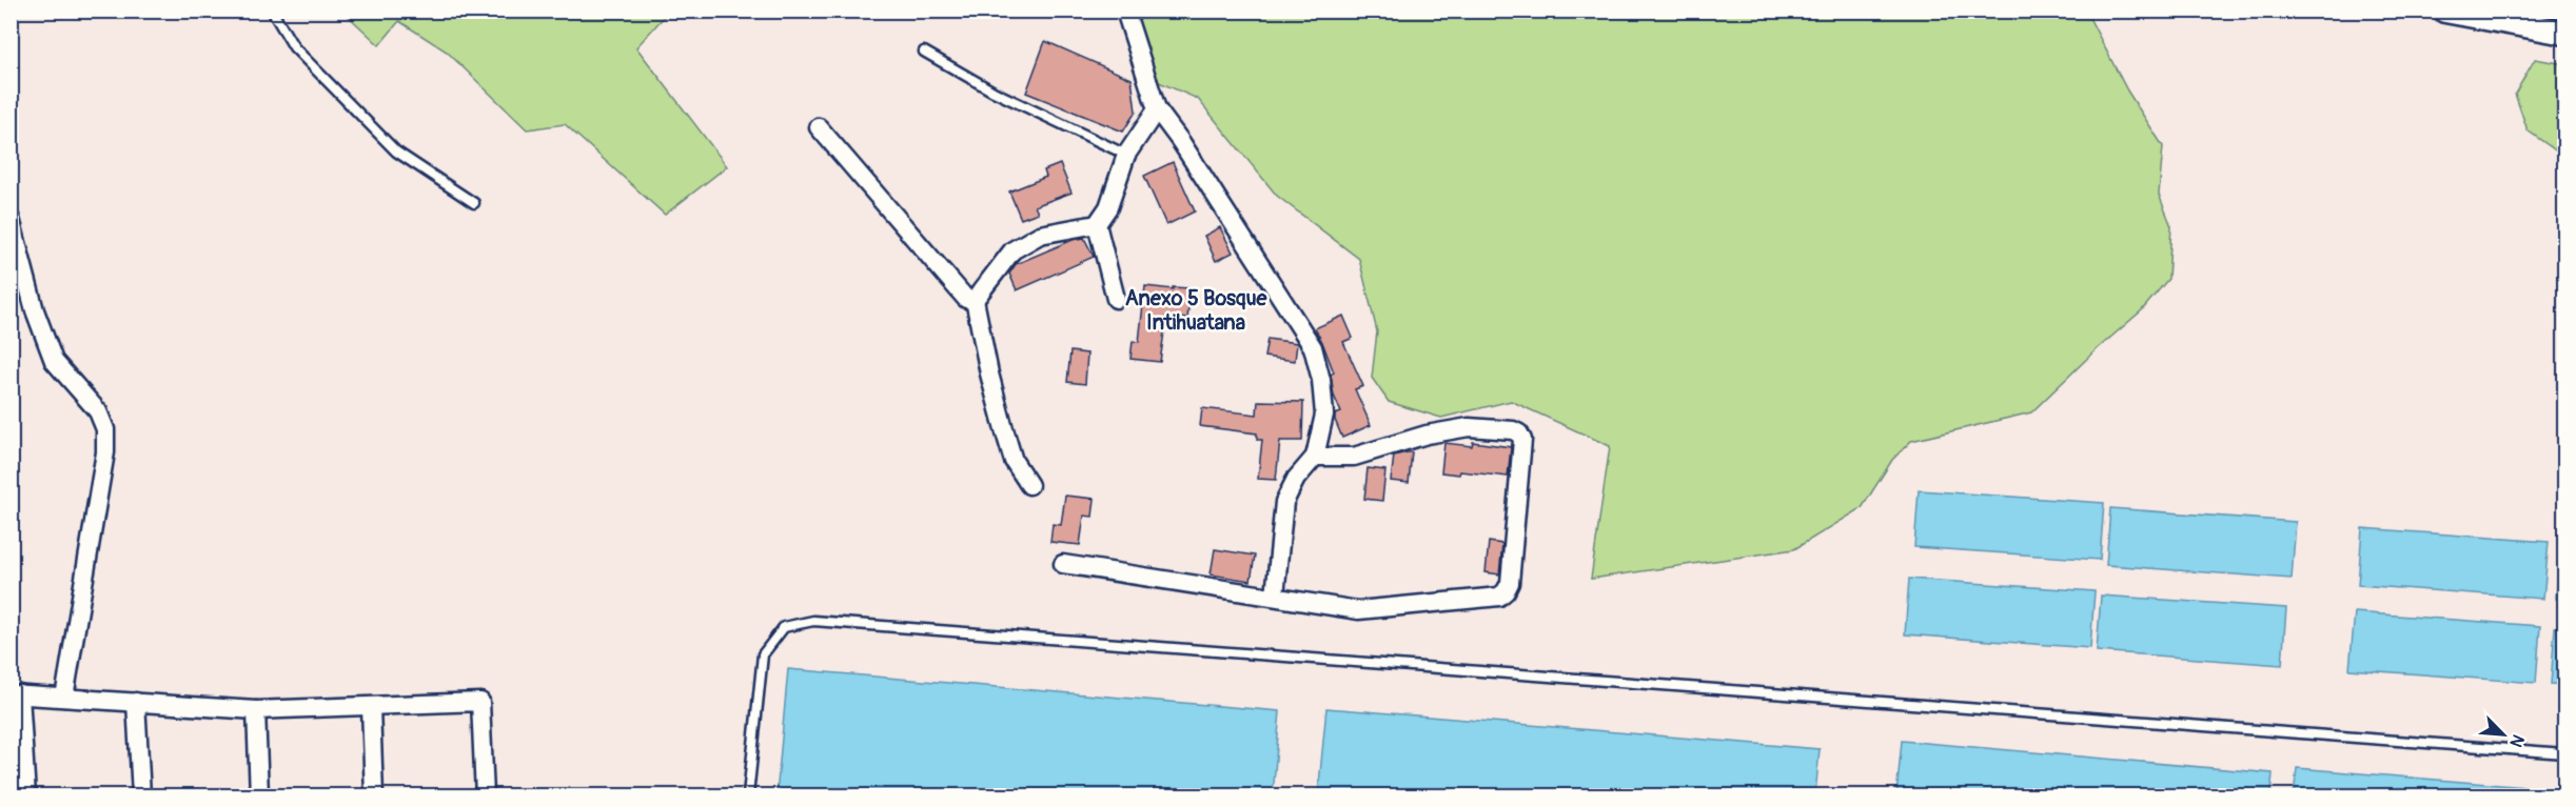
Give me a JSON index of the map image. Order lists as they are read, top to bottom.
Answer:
{
  "districts": ["Anexo 5 Bosque Intihuatana"],
  "north": "bottom right"
}
